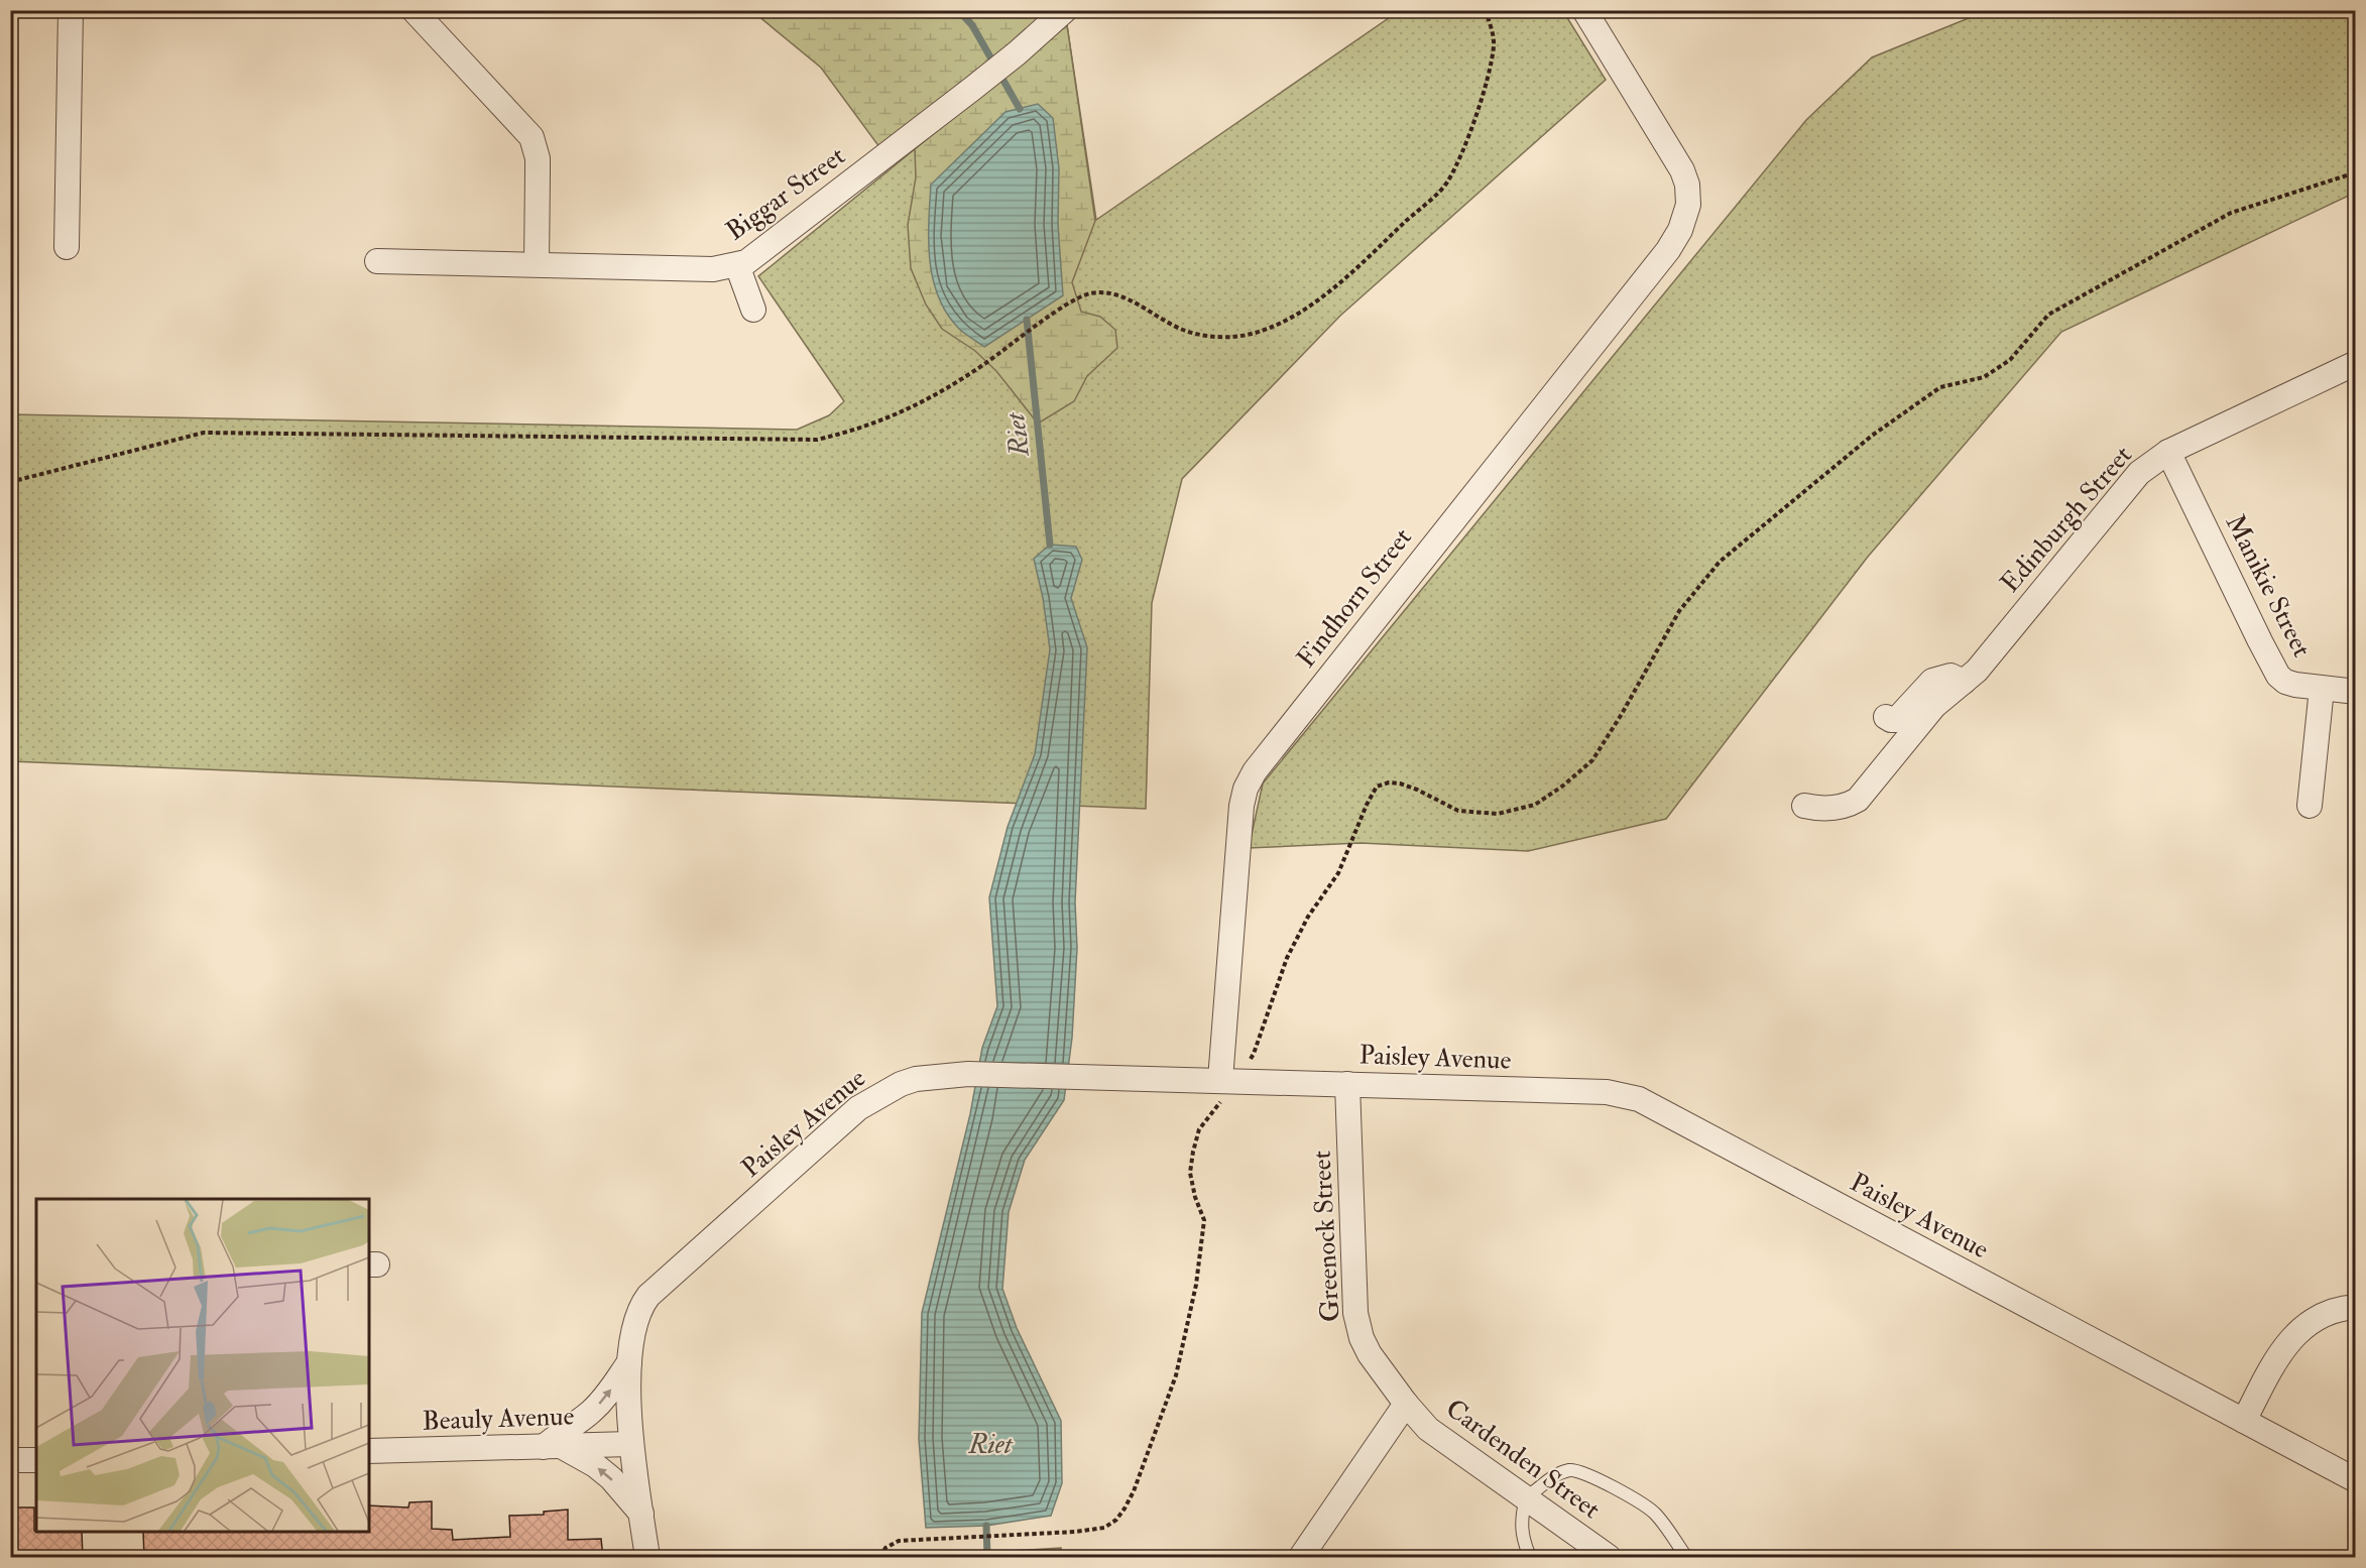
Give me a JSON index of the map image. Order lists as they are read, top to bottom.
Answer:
{
  "streets": {
    "street": [
      "Biggar Street",
      "Edinburgh Street",
      "Manikie Street",
      "Findhorn Street",
      "Paisley Avenue",
      "Greenock Street",
      "Beauly Avenue",
      "Cardenden Street"
    ]
  },
  "crossings": [
    ["Edinburgh Street", "Manikie Street"],
    ["Findhorn Street", "Paisley Avenue"],
    ["Paisley Avenue", "Greenock Street"],
    ["Paisley Avenue", "Beauly Avenue"],
    ["Greenock Street", "Cardenden Street"]
  ],
  "water": ["Riet"]
}
